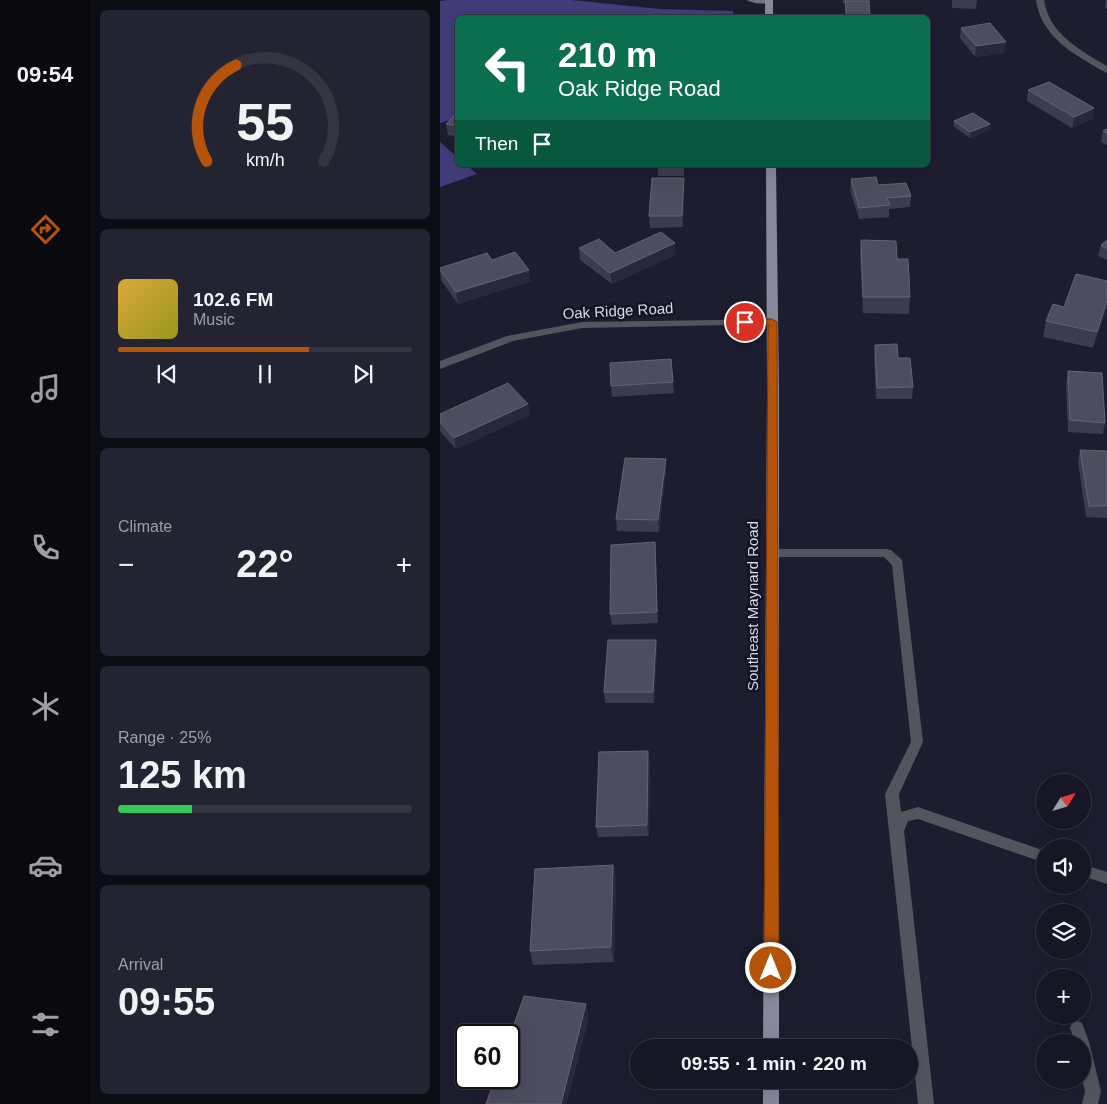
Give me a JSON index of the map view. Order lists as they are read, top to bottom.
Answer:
{
  "streets": {
    "main road": ["Southeast Maynard Road"],
    "street": ["Oak Ridge Road"]
  },
  "crossings": [
    ["Oak Ridge Road", "Southeast Maynard Road"]
  ],
  "north": "top right",
  "page": {
    "tabs": "09:54",
    "turn": ["210 m", "Oak Ridge Road"],
    "then": "Then",
    "song": ["102.6 FM", "Music"],
    "tile": [
      "Climate",
      ["Range · 25%", "125 km"],
      ["Arrival", "09:55"]
    ],
    "heat": ["−", "22°", "+"],
    "map_buttons": ["+", "−"],
    "limit": "60",
    "trip": "09:55 · 1 min · 220 m",
    "gauge": ["55", "km/h"]
  }
}
